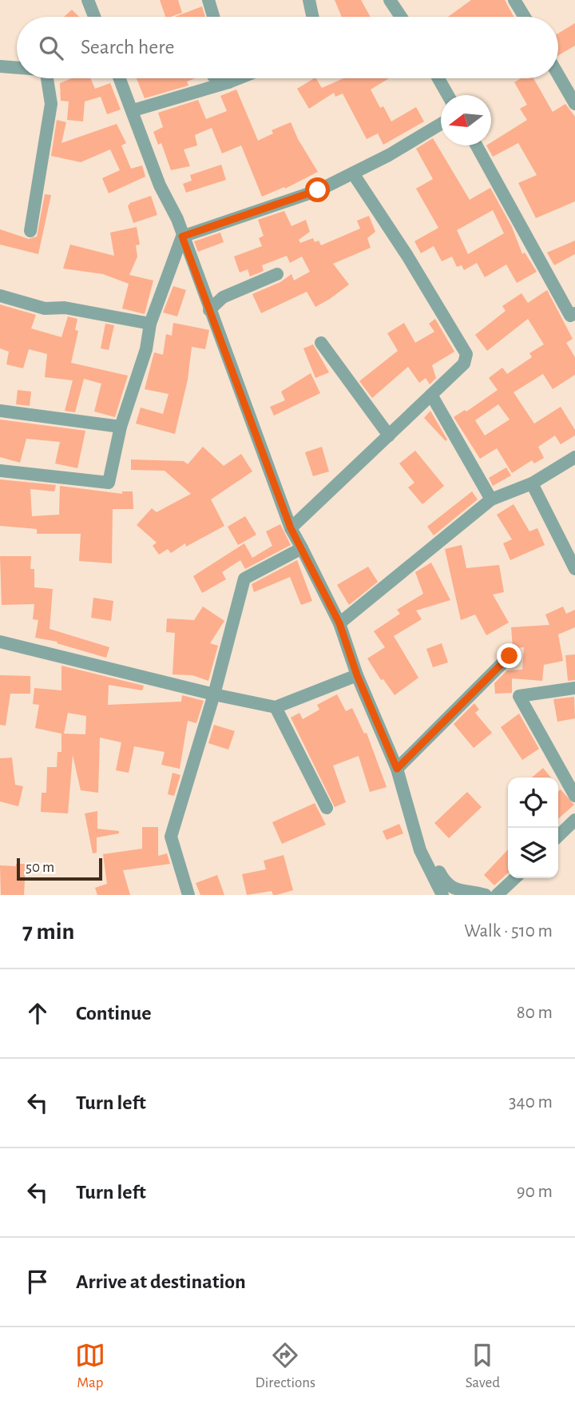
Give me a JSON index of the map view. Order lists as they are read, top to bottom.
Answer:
{
  "scale_bar": "50 m",
  "north": "left",
  "page": {
    "search": "Search here",
    "scale": "50 m",
    "heading": ["7 min", "Walk · 510 m"],
    "list": [
      ["Continue", "80 m"],
      ["Turn left", "340 m"],
      ["Turn left", "90 m"],
      "Arrive at destination"
    ],
    "nav": ["Map", "Directions", "Saved"]
  }
}
